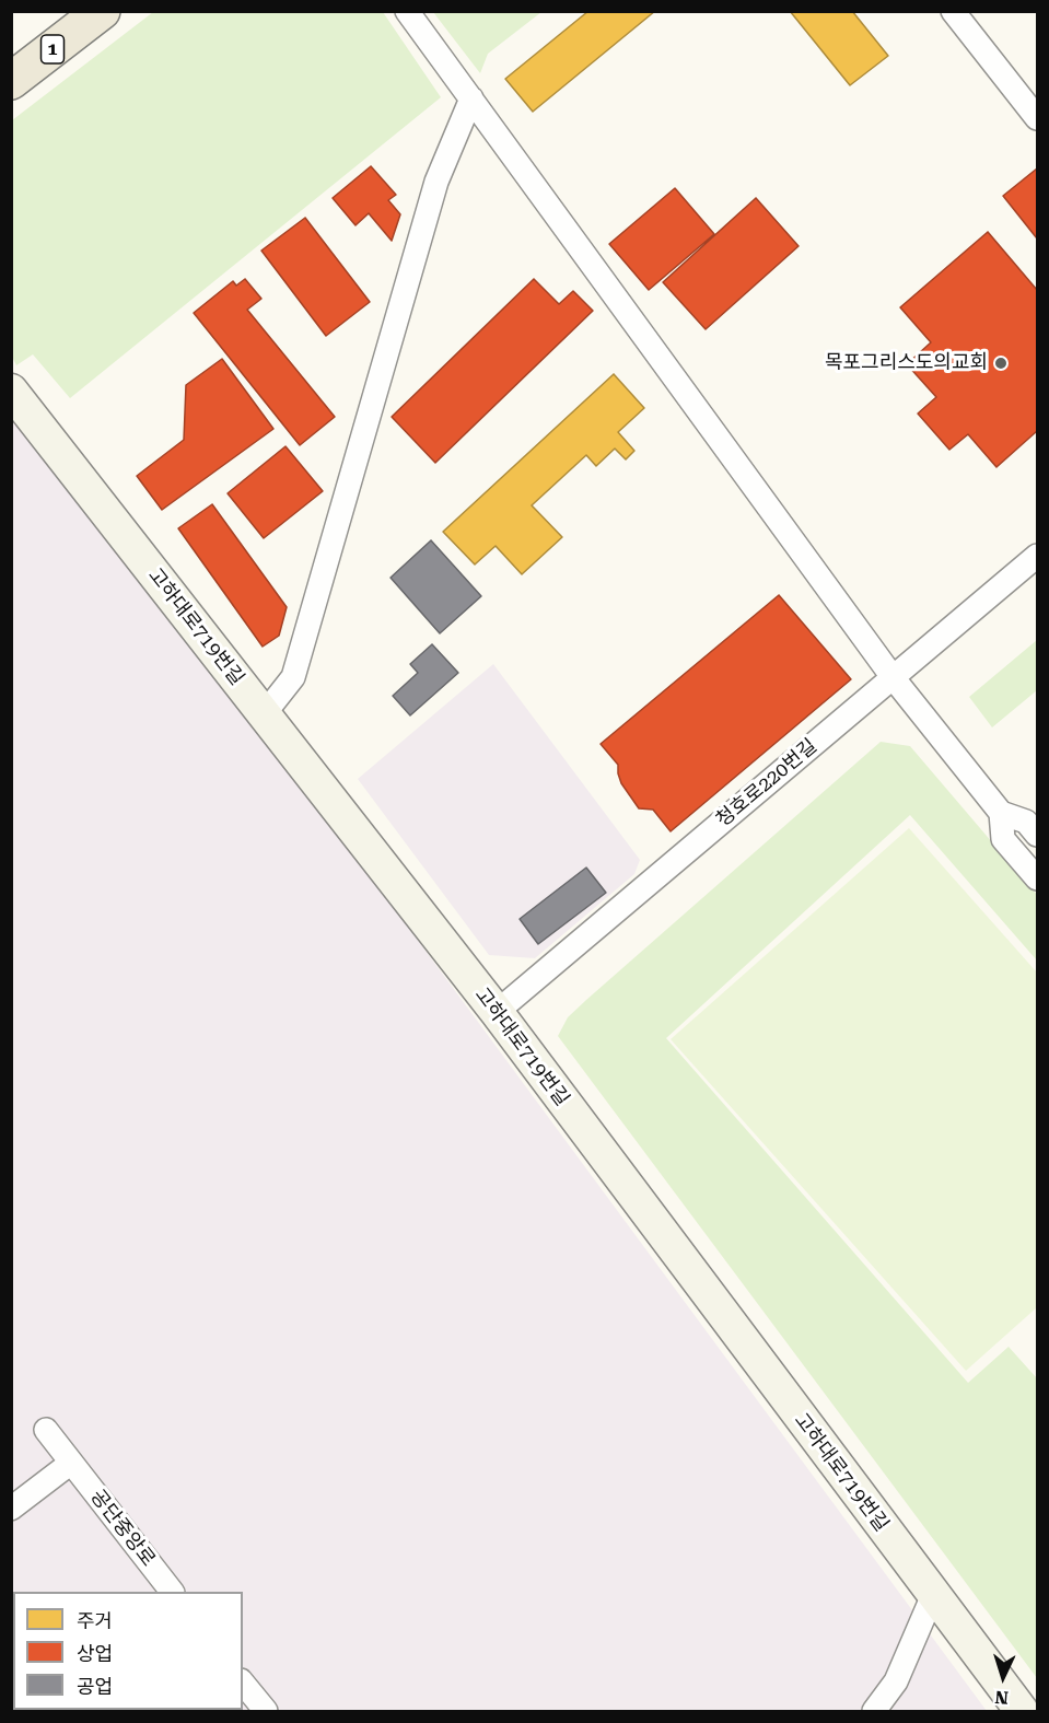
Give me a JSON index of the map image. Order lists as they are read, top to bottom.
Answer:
{
  "streets": {
    "main road": ["1"],
    "street": ["고하대로719번길", "청호로220번길", "공단중앙로"]
  },
  "crossings": [
    ["고하대로719번길", "청호로220번길"]
  ],
  "places": ["목포그리스도의교회"],
  "legend": ["주거", "상업", "공업"],
  "north": "bottom"
}
